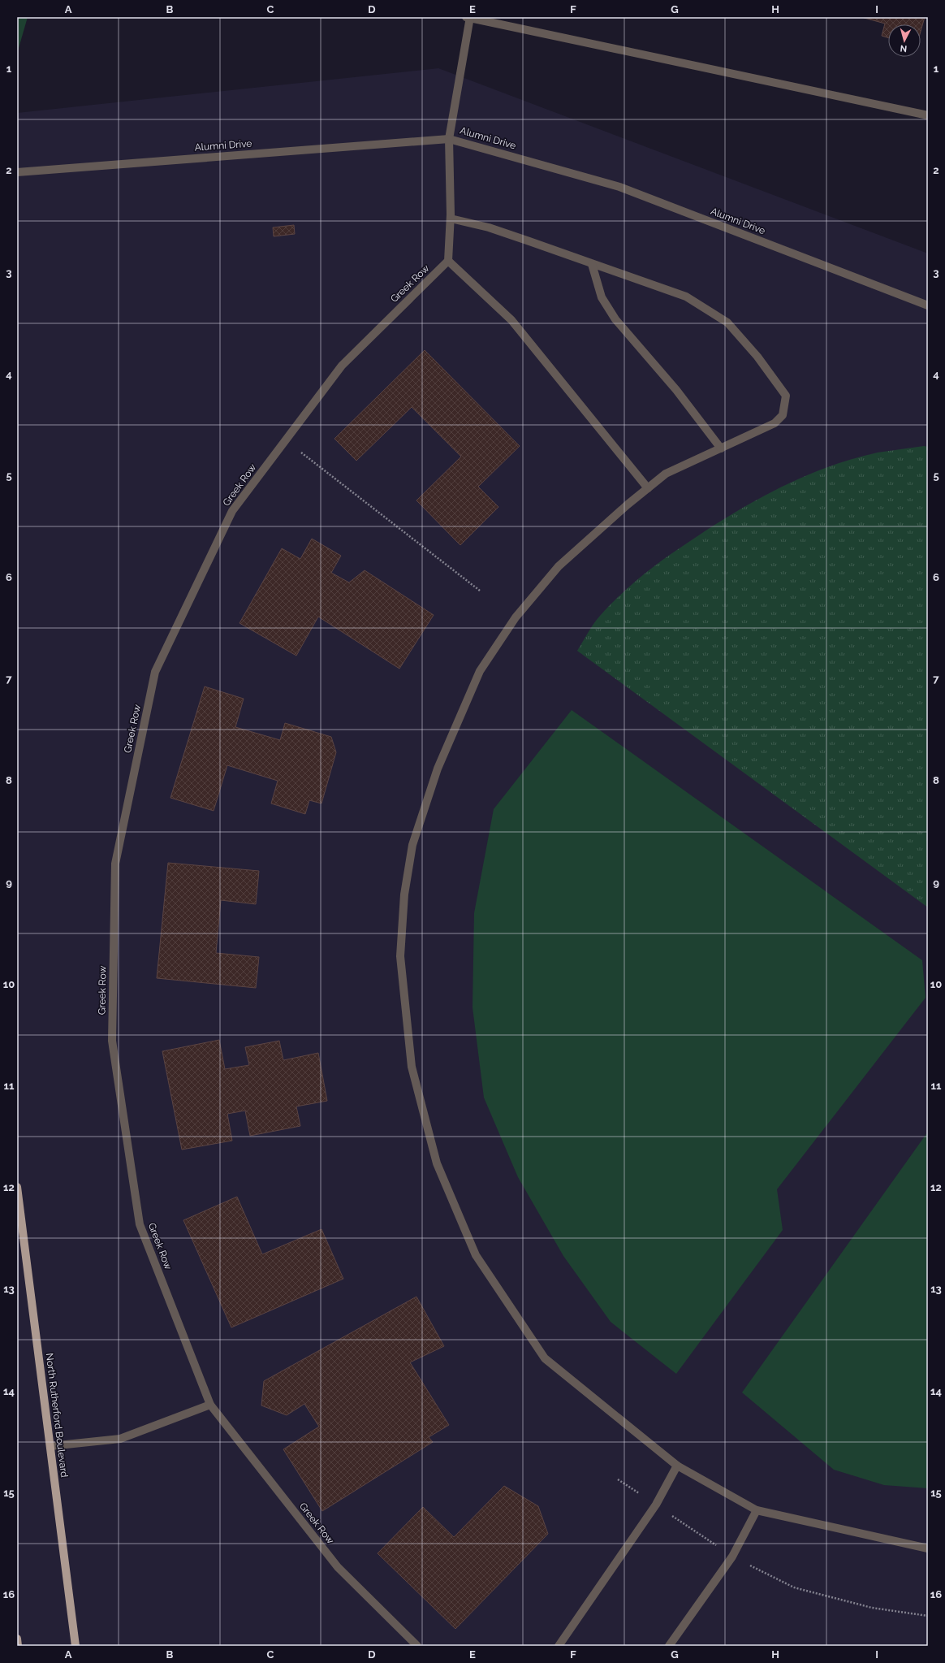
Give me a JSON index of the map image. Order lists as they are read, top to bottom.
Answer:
{
  "streets": {
    "main road": ["North Rutherford Boulevard"],
    "street": ["Alumni Drive", "Greek Row"]
  },
  "north": "bottom",
  "grid": {
    "columns": [
      "A",
      "B",
      "C",
      "D",
      "E",
      "F",
      "G",
      "H",
      "I"
    ],
    "rows": [
      "1",
      "2",
      "3",
      "4",
      "5",
      "6",
      "7",
      "8",
      "9",
      "10",
      "11",
      "12",
      "13",
      "14",
      "15",
      "16"
    ]
  }
}
